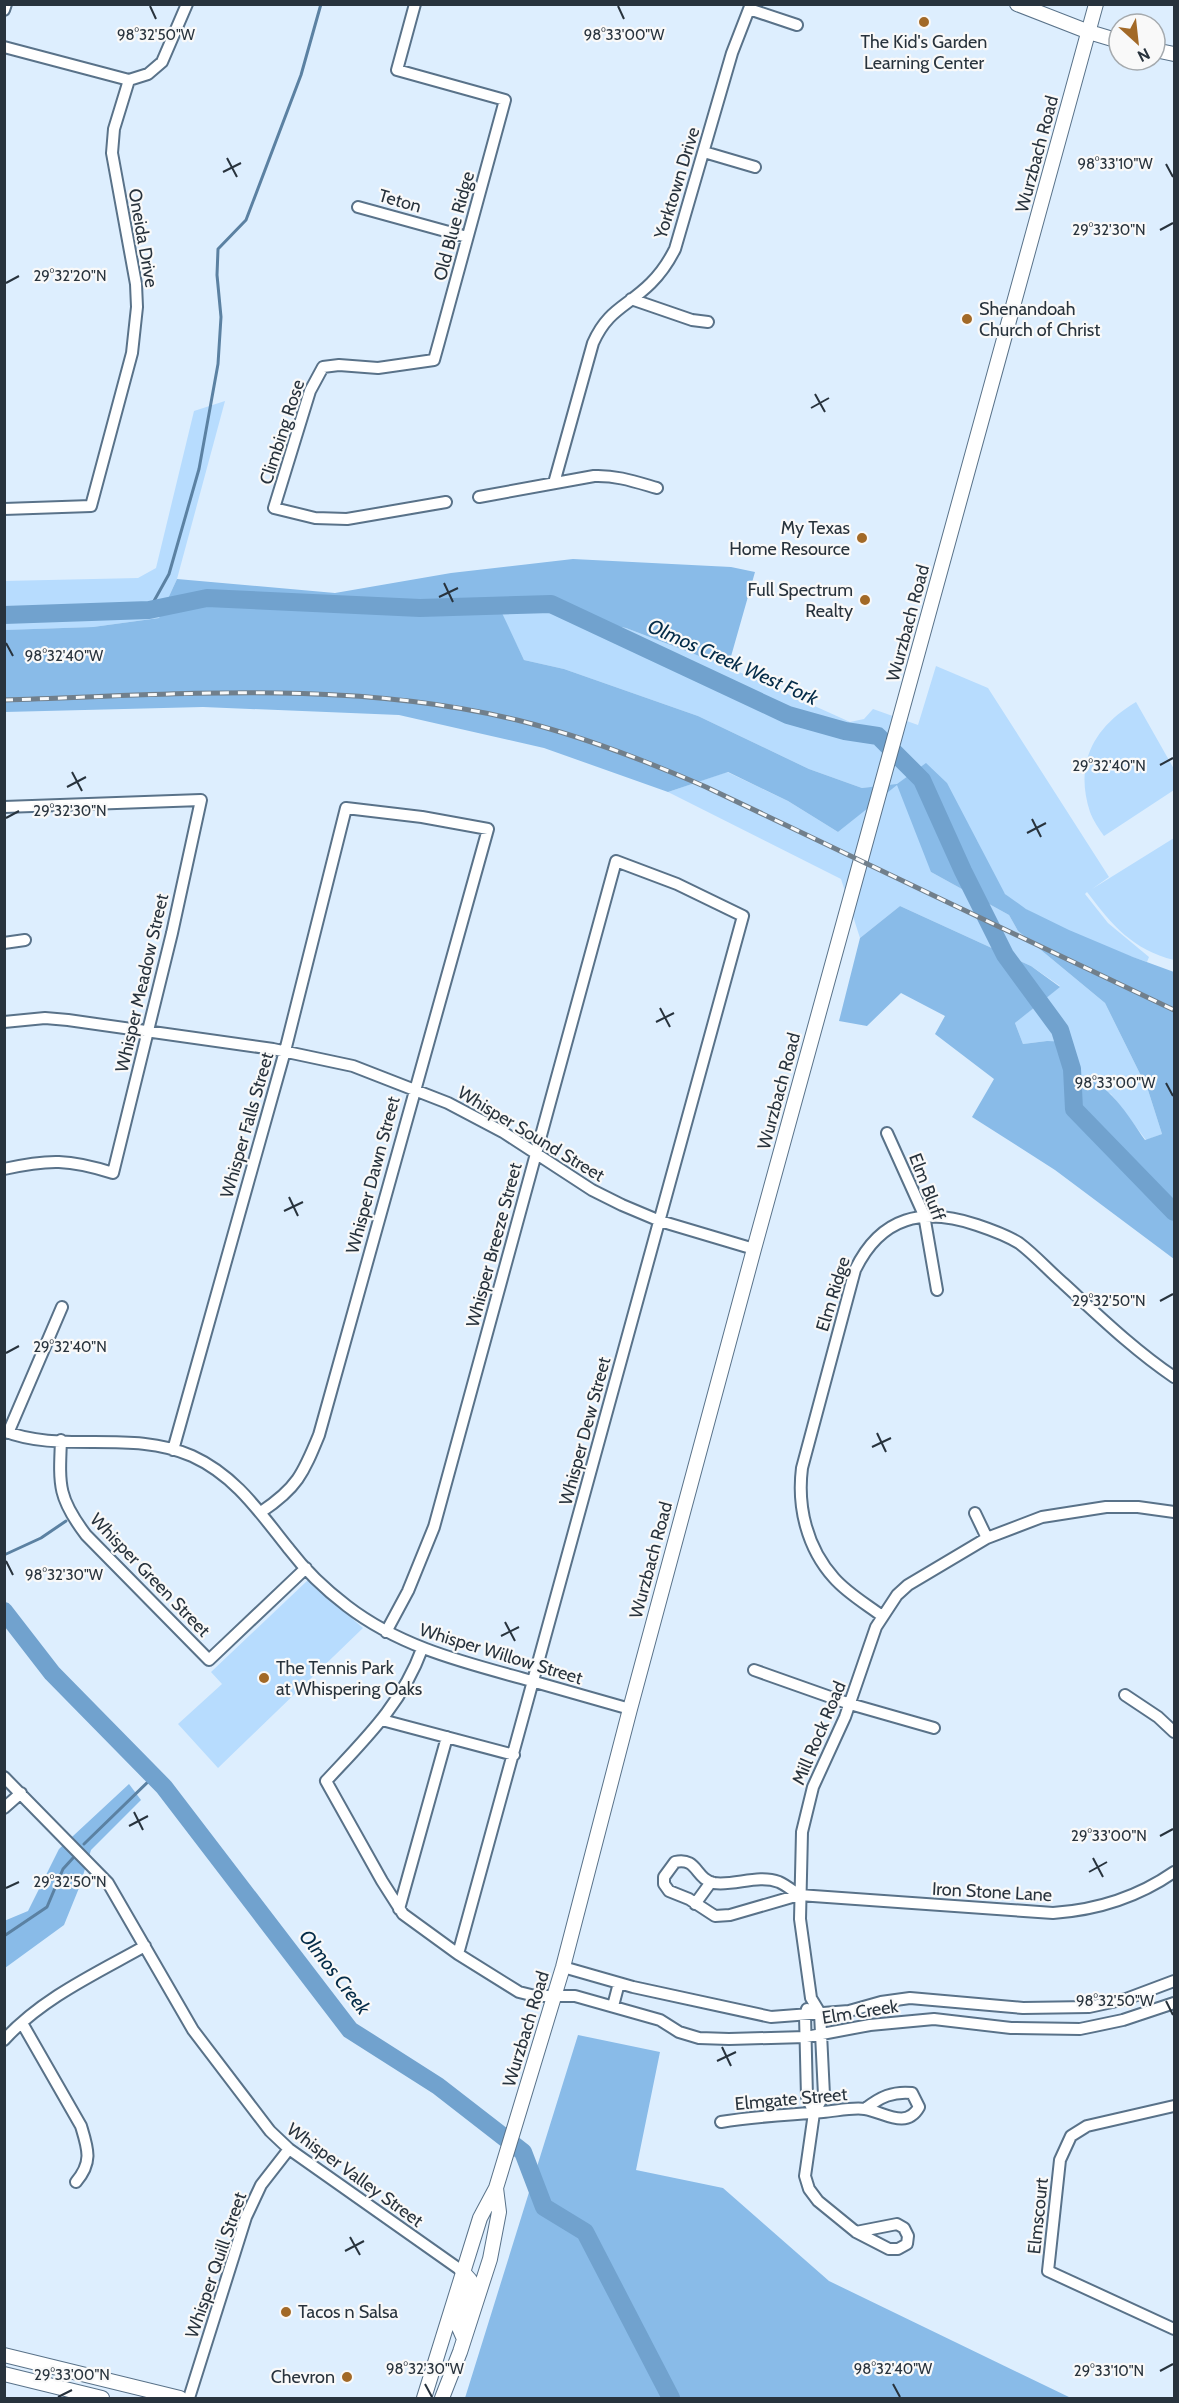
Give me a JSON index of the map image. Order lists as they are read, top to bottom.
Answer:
{
  "streets": {
    "main road": ["Wurzbach Road"],
    "street": [
      "Yorktown Drive",
      "Teton",
      "Old Blue Ridge",
      "Oneida Drive",
      "Climbing Rose",
      "Whisper Meadow Street",
      "Whisper Falls Street",
      "Whisper Sound Street",
      "Whisper Dawn Street",
      "Elm Bluff",
      "Whisper Breeze Street",
      "Elm Ridge",
      "Whisper Dew Street",
      "Whisper Green Street",
      "Whisper Willow Street",
      "Mill Rock Road",
      "Iron Stone Lane",
      "Elm Creek",
      "Elmgate Street",
      "Whisper Valley Street",
      "Elmscourt",
      "Whisper Quill Street"
    ]
  },
  "crossings": [
    ["Wurzbach Road", "Whisper Sound Street"],
    ["Wurzbach Road", "Whisper Willow Street"],
    ["Wurzbach Road", "Elm Creek"],
    ["Wurzbach Road", "Whisper Valley Street"],
    ["Teton", "Old Blue Ridge"],
    ["Old Blue Ridge", "Climbing Rose"],
    ["Whisper Meadow Street", "Whisper Sound Street"],
    ["Whisper Falls Street", "Whisper Sound Street"],
    ["Whisper Falls Street", "Whisper Dawn Street"],
    ["Whisper Falls Street", "Whisper Willow Street"],
    ["Whisper Sound Street", "Whisper Dawn Street"],
    ["Whisper Sound Street", "Whisper Breeze Street"],
    ["Whisper Sound Street", "Whisper Dew Street"],
    ["Whisper Dawn Street", "Whisper Willow Street"],
    ["Elm Bluff", "Elm Ridge"],
    ["Whisper Breeze Street", "Whisper Dew Street"],
    ["Whisper Breeze Street", "Whisper Willow Street"],
    ["Elm Ridge", "Mill Rock Road"],
    ["Whisper Dew Street", "Whisper Willow Street"],
    ["Whisper Dew Street", "Elm Creek"],
    ["Whisper Green Street", "Whisper Willow Street"],
    ["Mill Rock Road", "Iron Stone Lane"],
    ["Mill Rock Road", "Elm Creek"],
    ["Mill Rock Road", "Elmgate Street"],
    ["Whisper Valley Street", "Whisper Quill Street"]
  ],
  "water": ["Olmos Creek West Fork", "Olmos Creek"],
  "places": [
    "The Kid's Garden Learning Center",
    "Shenandoah Church of Christ",
    "My Texas Home Resource",
    "Full Spectrum Realty",
    "The Tennis Park at Whispering Oaks",
    "Tacos n Salsa",
    "Chevron"
  ],
  "north": "bottom right",
  "coordinates": [
    "98°32'50\"W",
    "98°33'00\"W",
    "98°33'10\"W",
    "29°32'30\"N",
    "29°32'20\"N",
    "98°32'40\"W",
    "29°32'40\"N",
    "29°32'50\"N",
    "98°32'30\"W",
    "29°33'00\"N",
    "29°33'10\"N"
  ]
}
